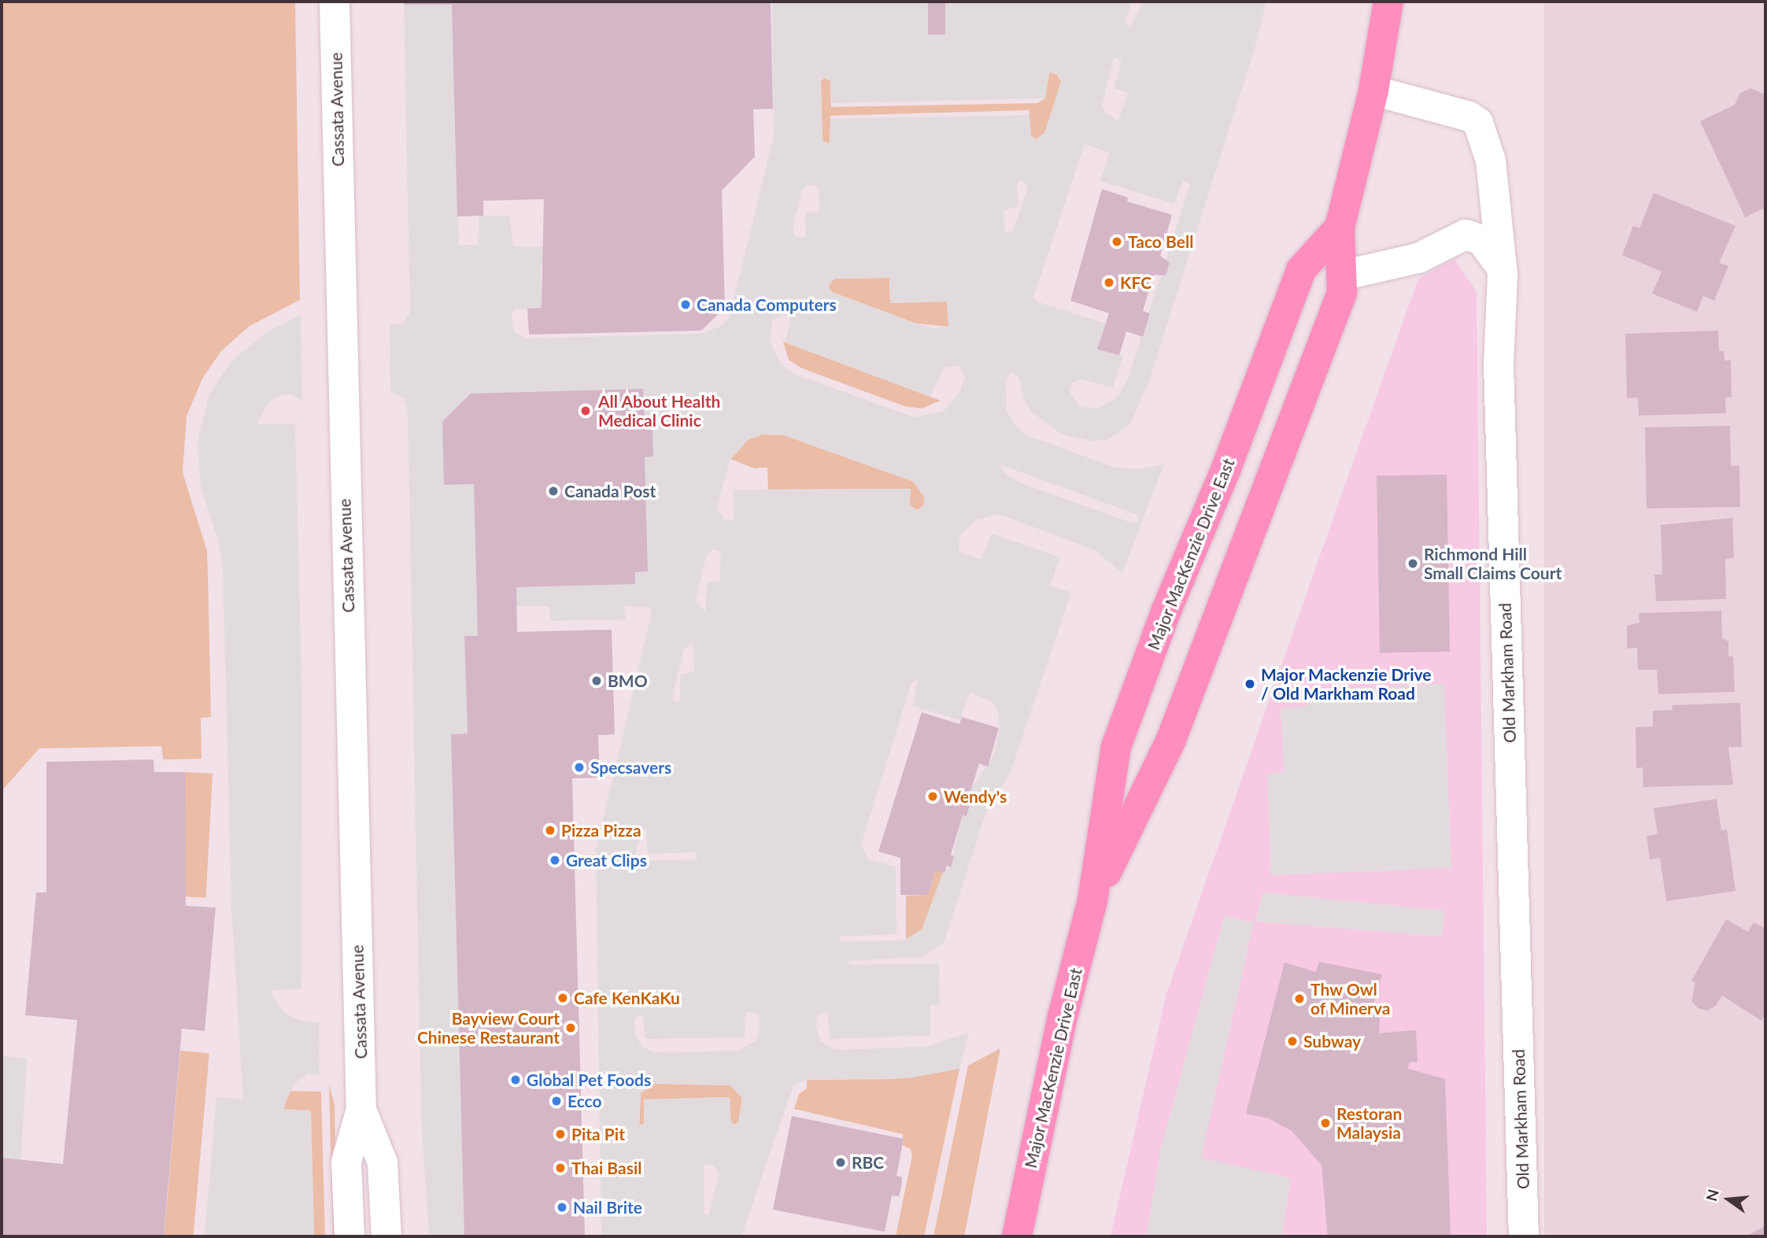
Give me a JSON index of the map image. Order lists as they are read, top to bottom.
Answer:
{
  "streets": {
    "main road": ["Major MacKenzie Drive East"],
    "street": ["Cassata Avenue", "Old Markham Road"]
  },
  "crossings": [
    ["Major MacKenzie Drive East", "Old Markham Road"]
  ],
  "places": [
    "Taco Bell",
    "KFC",
    "Canada Computers",
    "All About Health Medical Clinic",
    "Canada Post",
    "Richmond Hill Small Claims Court",
    "BMO",
    "Major Mackenzie Drive / Old Markham Road",
    "Specsavers",
    "Wendy's",
    "Pizza Pizza",
    "Great Clips",
    "Cafe KenKaKu",
    "Thw Owl of Minerva",
    "Bayview Court Chinese Restaurant",
    "Subway",
    "Global Pet Foods",
    "Ecco",
    "Restoran Malaysia",
    "Pita Pit",
    "RBC",
    "Thai Basil",
    "Nail Brite"
  ],
  "north": "left"
}
